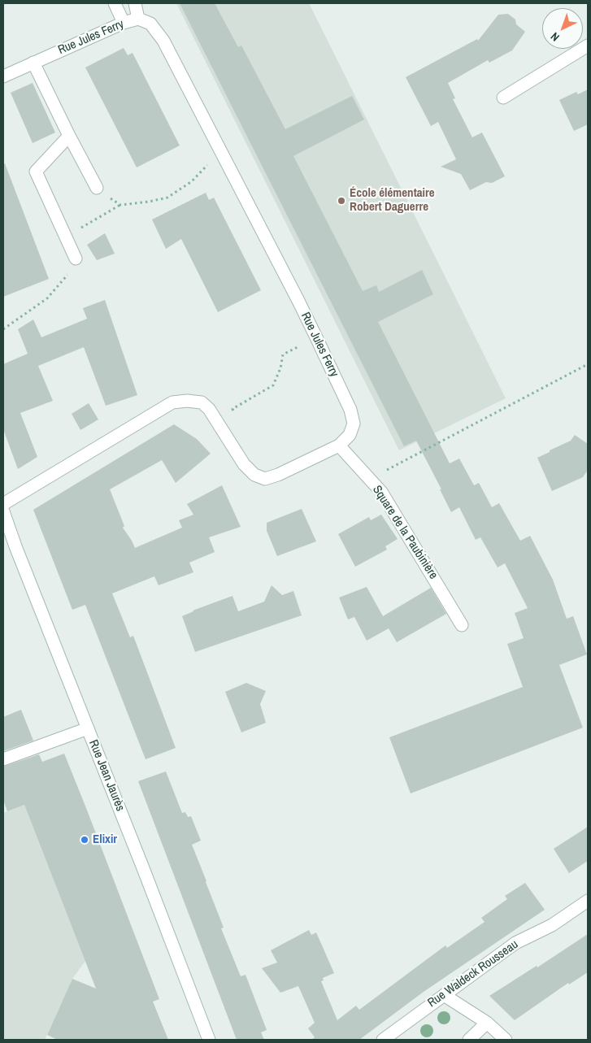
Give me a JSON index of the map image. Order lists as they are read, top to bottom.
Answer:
{
  "streets": {
    "street": [
      "Rue Jules Ferry",
      "Square de la Paubinière",
      "Rue Jean Jaurès",
      "Rue Waldeck Rousseau"
    ]
  },
  "crossings": [
    ["Rue Jules Ferry", "Square de la Paubinière"]
  ],
  "places": ["École élémentaire Robert Daguerre", "Elixir"],
  "north": "bottom left"
}
